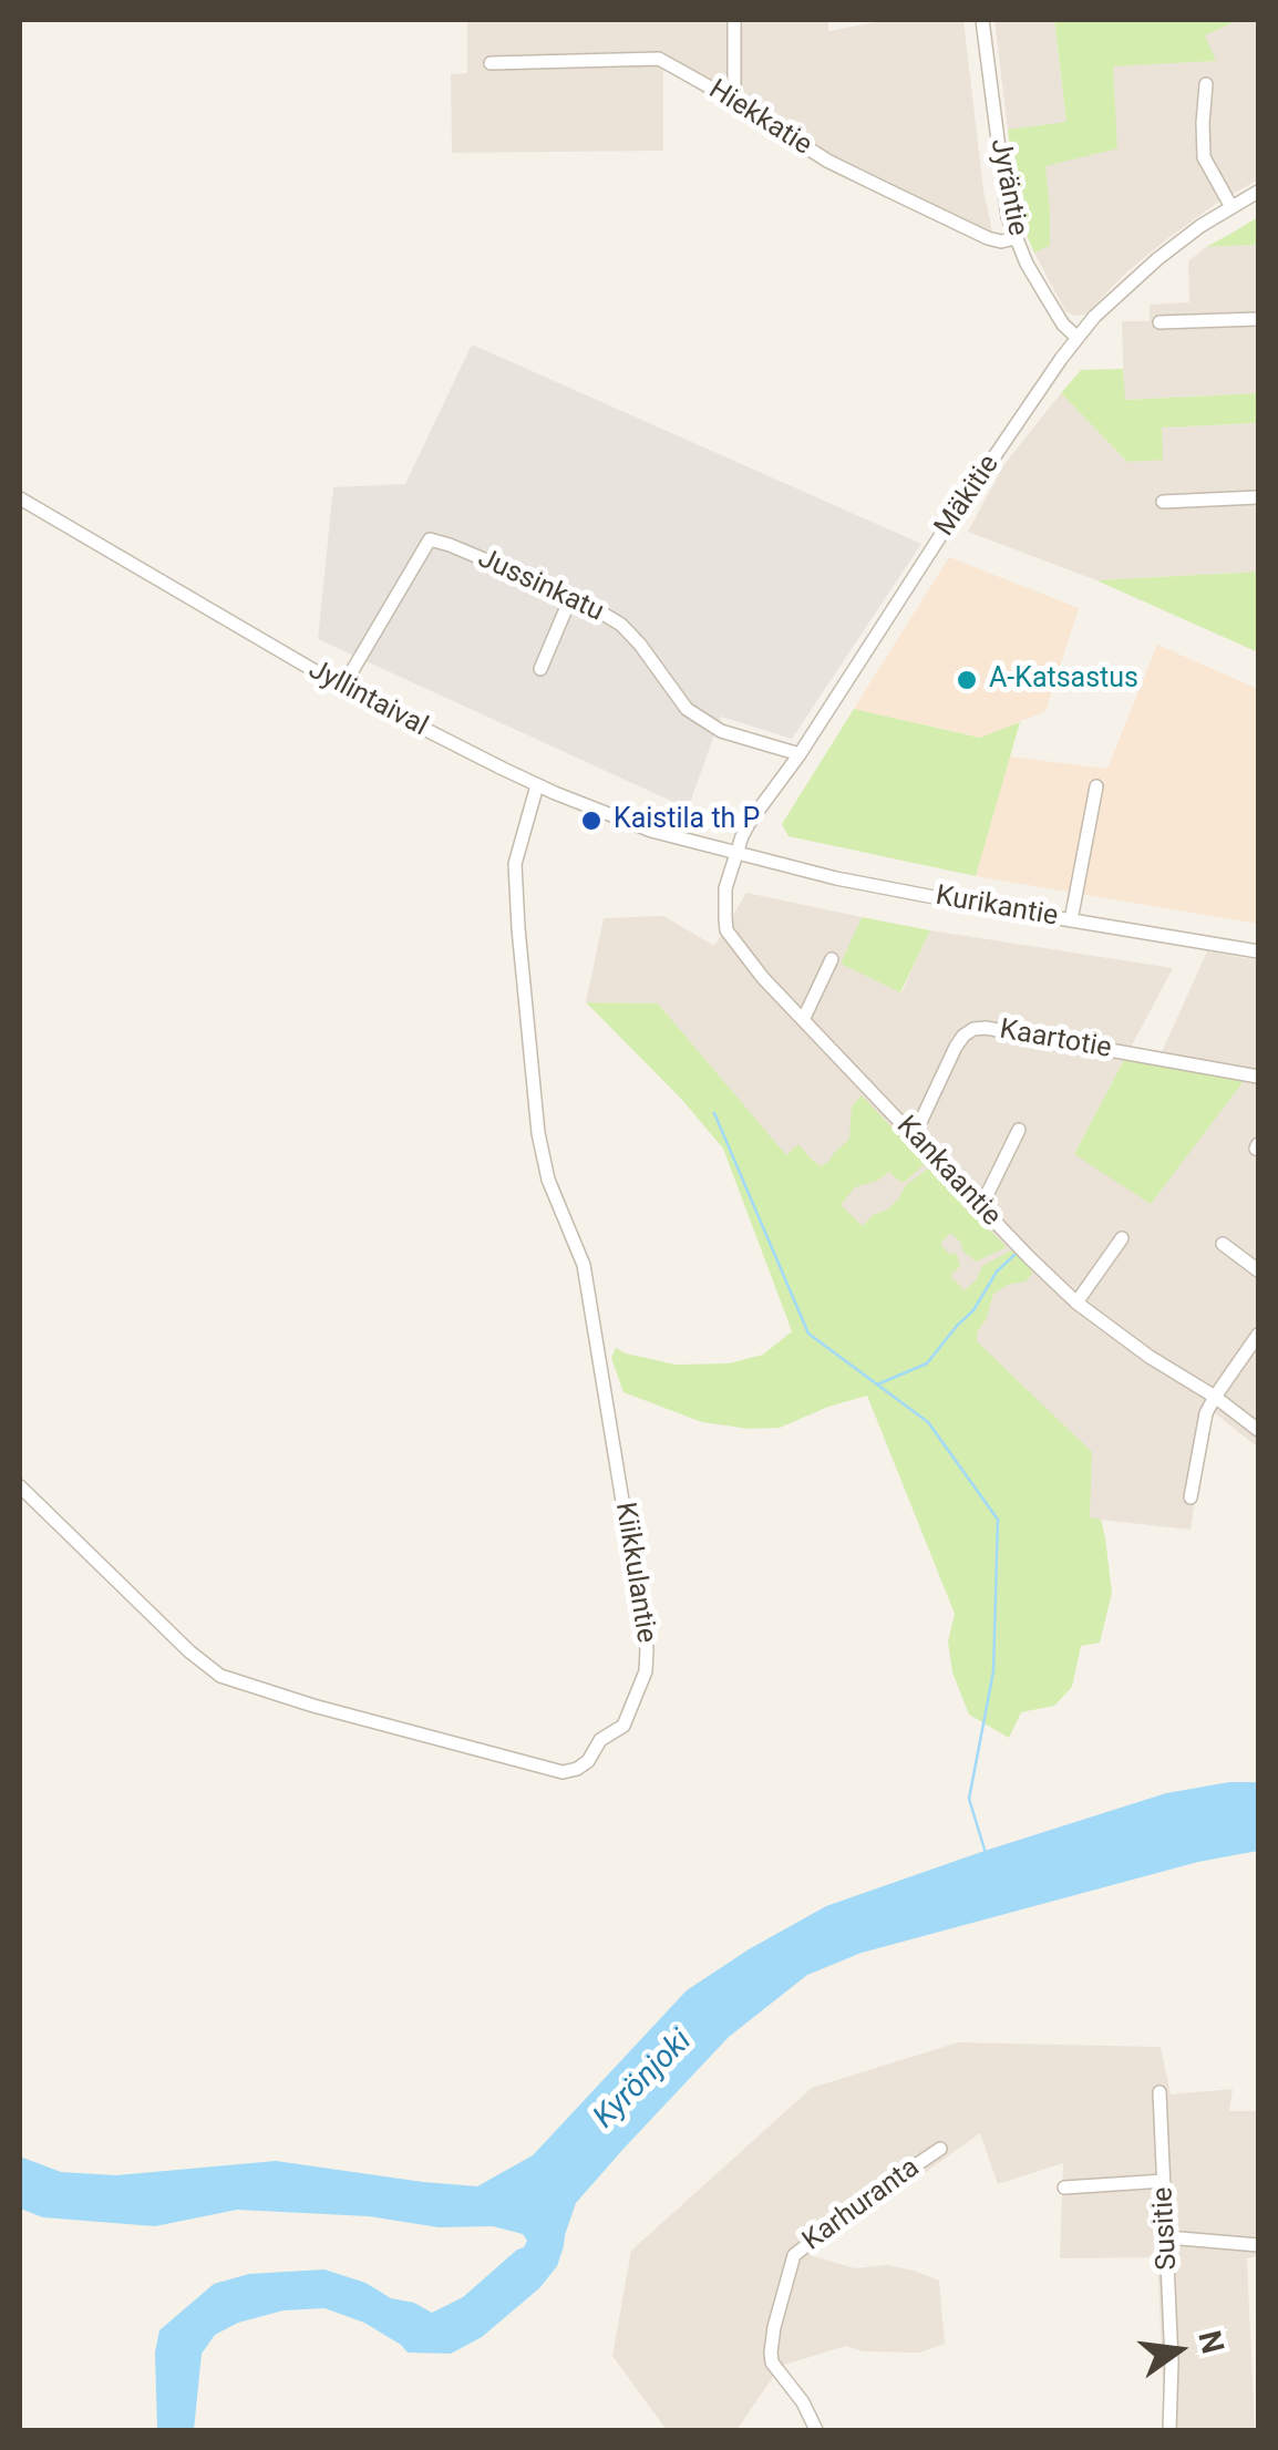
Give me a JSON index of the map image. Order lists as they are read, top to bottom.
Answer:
{
  "streets": {
    "street": [
      "Hiekkatie",
      "Jyräntie",
      "Mäkitie",
      "Jussinkatu",
      "Jyllintaival",
      "Kurikantie",
      "Kaartotie",
      "Kankaantie",
      "Kiikkulantie",
      "Karhuranta",
      "Susitie"
    ]
  },
  "crossings": [
    ["Hiekkatie", "Jyräntie"],
    ["Jyräntie", "Mäkitie"],
    ["Mäkitie", "Jussinkatu"],
    ["Mäkitie", "Jyllintaival"],
    ["Mäkitie", "Kurikantie"],
    ["Mäkitie", "Kankaantie"],
    ["Jussinkatu", "Jyllintaival"],
    ["Jyllintaival", "Kurikantie"],
    ["Jyllintaival", "Kankaantie"],
    ["Jyllintaival", "Kiikkulantie"],
    ["Kurikantie", "Kankaantie"],
    ["Kaartotie", "Kankaantie"]
  ],
  "water": ["Kyrönjoki"],
  "places": ["A-Katsastus", "Kaistila th P"],
  "north": "right"
}
